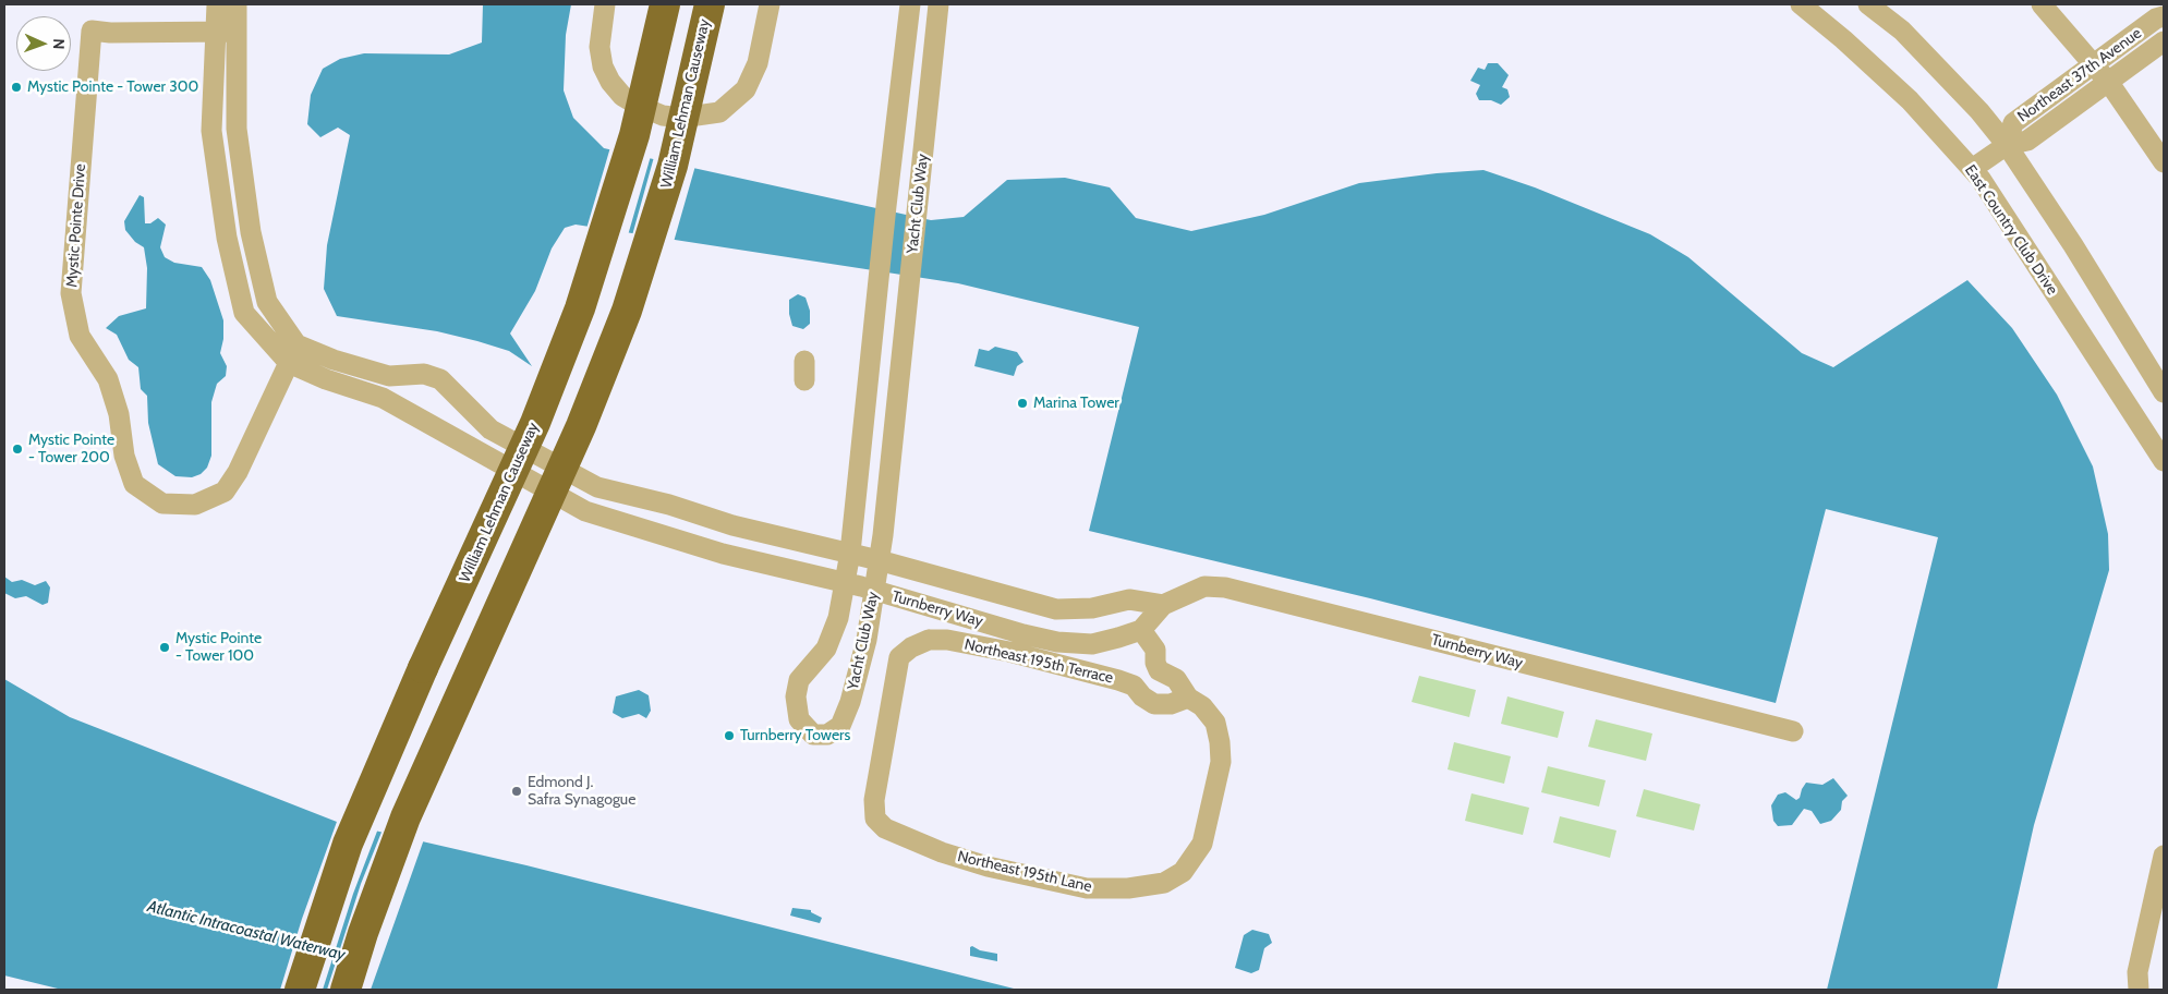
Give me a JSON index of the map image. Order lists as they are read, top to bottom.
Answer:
{
  "streets": {
    "highway": ["William Lehman Causeway"],
    "street": [
      "Northeast 37th Avenue",
      "Yacht Club Way",
      "Mystic Pointe Drive",
      "East Country Club Drive",
      "Turnberry Way",
      "Northeast 195th Terrace",
      "Northeast 195th Lane"
    ]
  },
  "crossings": [
    ["Northeast 37th Avenue", "East Country Club Drive"],
    ["Yacht Club Way", "Turnberry Way"],
    ["Turnberry Way", "Northeast 195th Lane"],
    ["Northeast 195th Terrace", "Northeast 195th Lane"]
  ],
  "water": ["Atlantic Intracoastal Waterway"],
  "places": [
    "Mystic Pointe - Tower 300",
    "Marina Tower",
    "Mystic Pointe - Tower 200",
    "Mystic Pointe - Tower 100",
    "Turnberry Towers",
    "Edmond J. Safra Synagogue"
  ],
  "north": "right"
}
